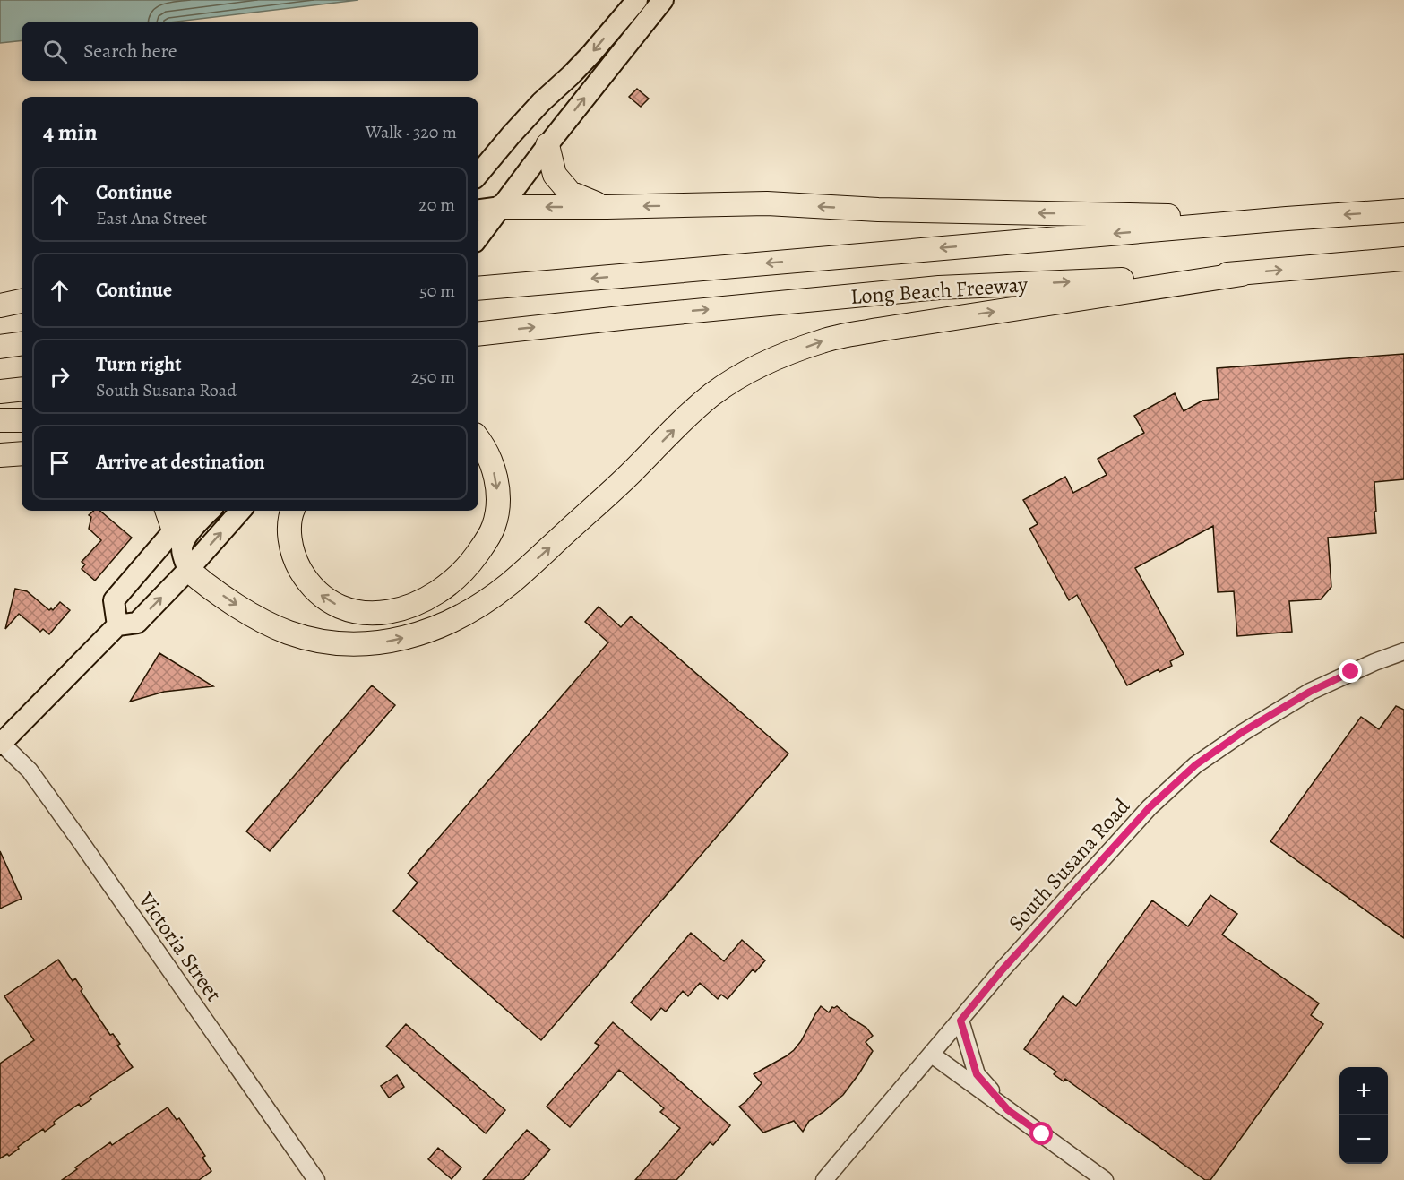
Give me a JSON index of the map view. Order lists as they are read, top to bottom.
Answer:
{
  "streets": {
    "highway": ["Long Beach Freeway"],
    "street": ["South Susana Road", "Victoria Street"]
  },
  "page": {
    "search": "Search here",
    "heading": ["4 min", "Walk · 320 m"],
    "list": [
      ["Continue", "East Ana Street", "20 m"],
      ["Continue", "50 m"],
      ["Turn right", "South Susana Road", "250 m"],
      "Arrive at destination"
    ],
    "map_buttons": ["+", "−"]
  }
}
